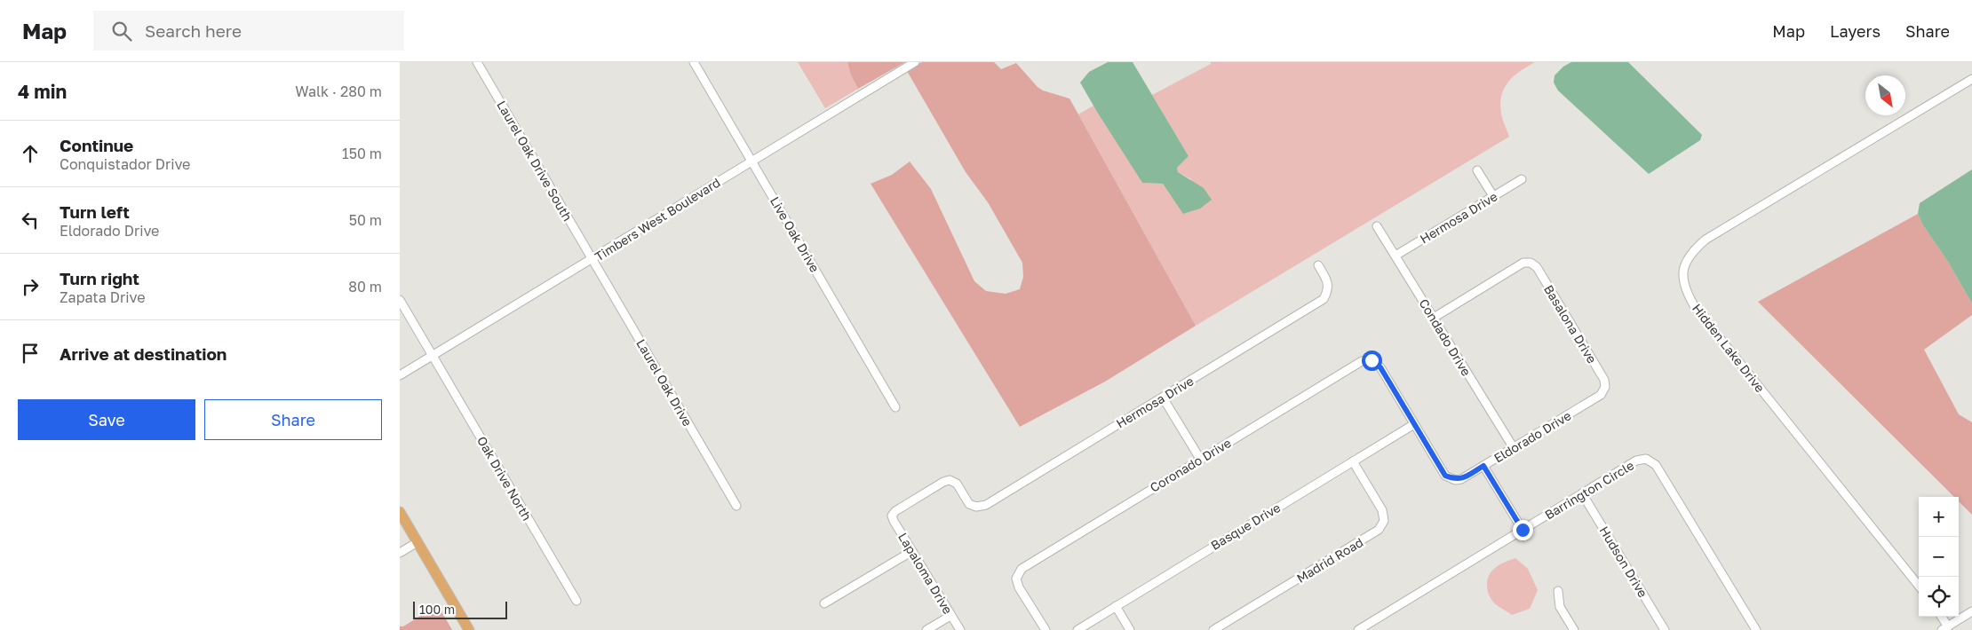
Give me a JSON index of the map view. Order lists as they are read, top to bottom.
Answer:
{
  "streets": {
    "street": [
      "Laurel Oak Drive South",
      "Hermosa Drive",
      "Timbers West Boulevard",
      "Live Oak Drive",
      "Basalona Drive",
      "Condado Drive",
      "Hidden Lake Drive",
      "Laurel Oak Drive",
      "Eldorado Drive",
      "Coronado Drive",
      "Oak Drive North",
      "Barrington Circle",
      "Basque Drive",
      "Madrid Road",
      "Hudson Drive",
      "Lapaloma Drive"
    ]
  },
  "crossings": [
    ["Laurel Oak Drive South", "Timbers West Boulevard"],
    ["Laurel Oak Drive South", "Laurel Oak Drive"],
    ["Hermosa Drive", "Condado Drive"],
    ["Hermosa Drive", "Lapaloma Drive"],
    ["Timbers West Boulevard", "Live Oak Drive"],
    ["Timbers West Boulevard", "Laurel Oak Drive"],
    ["Timbers West Boulevard", "Oak Drive North"],
    ["Basalona Drive", "Condado Drive"],
    ["Basalona Drive", "Eldorado Drive"],
    ["Condado Drive", "Eldorado Drive"],
    ["Eldorado Drive", "Coronado Drive"],
    ["Eldorado Drive", "Basque Drive"],
    ["Coronado Drive", "Basque Drive"],
    ["Barrington Circle", "Hudson Drive"],
    ["Basque Drive", "Madrid Road"]
  ],
  "scale_bar": "100 m",
  "north": "bottom right",
  "page": {
    "header": "Map",
    "search": "Search here",
    "nav": ["Map", "Layers", "Share"],
    "heading": ["4 min", "Walk · 280 m"],
    "list": [
      ["Continue", "Conquistador Drive", "150 m"],
      ["Turn left", "Eldorado Drive", "50 m"],
      ["Turn right", "Zapata Drive", "80 m"],
      "Arrive at destination"
    ],
    "buttons": ["Save", "Share"],
    "map_buttons": ["+", "−"],
    "scale": "100 m"
  }
}
